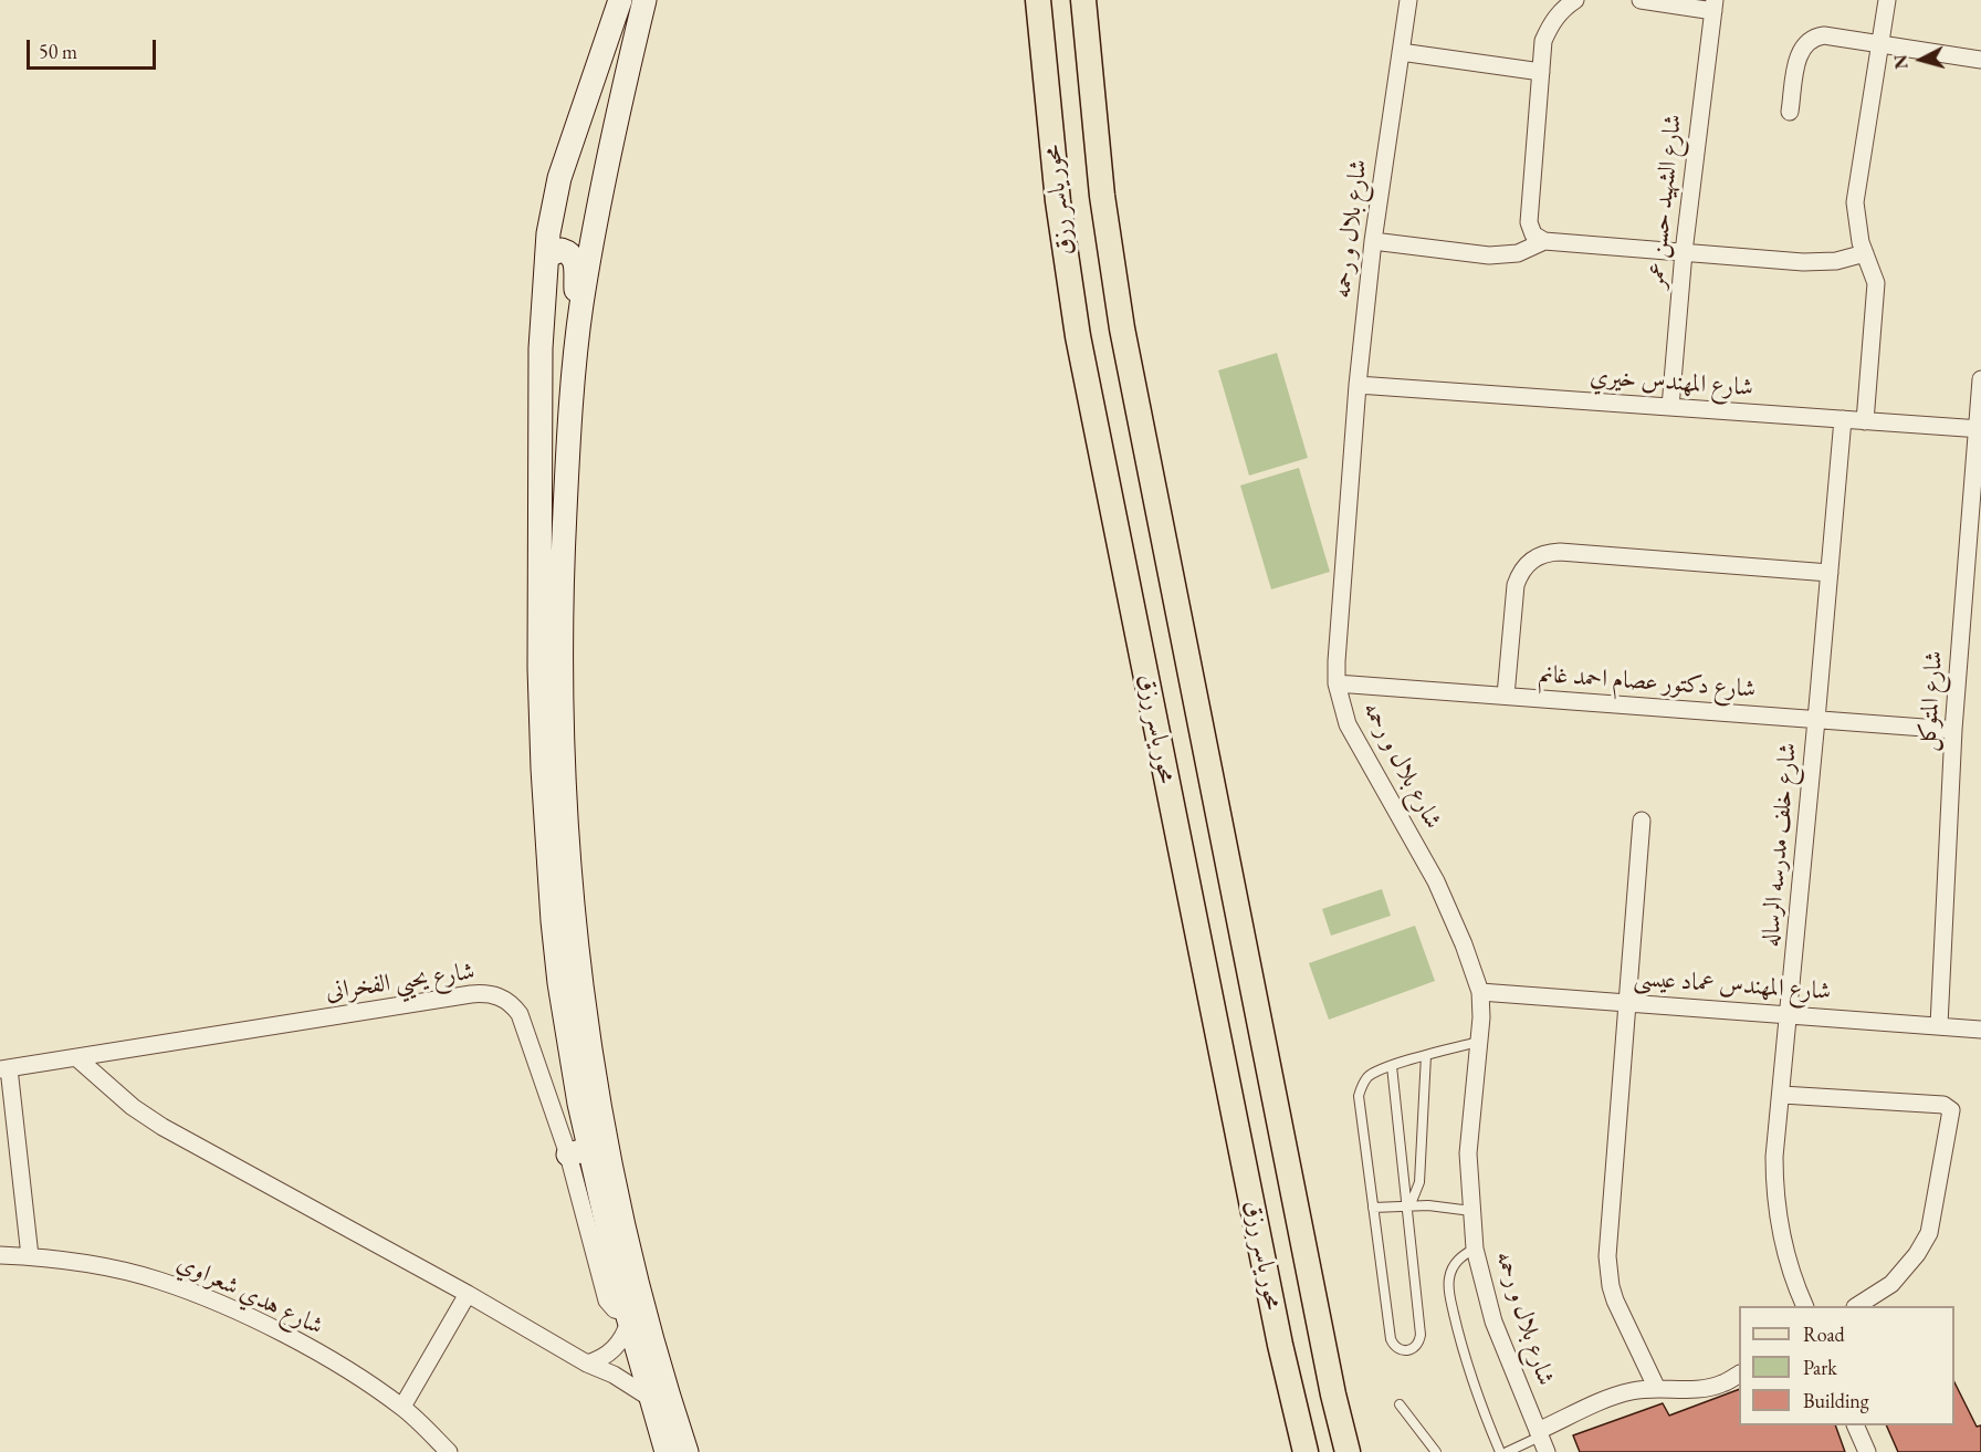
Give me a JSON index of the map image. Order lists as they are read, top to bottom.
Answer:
{
  "streets": {
    "main road": ["محور ياسر رزق"],
    "street": [
      "شارع الشهيد حسن عمر",
      "شارع بلال و رحمه",
      "شارع المهندس خيري",
      "شارع دكتور عصام احمد غانم",
      "شارع المتوكل",
      "شارع خلف مدرسه الرساله",
      "شارع يحيي الفخرانى",
      "شارع المهندس عماد عيسى",
      "شارع هدي شعراوي"
    ]
  },
  "crossings": [
    ["شارع الشهيد حسن عمر", "شارع المهندس خيري"],
    ["شارع بلال و رحمه", "شارع المهندس خيري"],
    ["شارع بلال و رحمه", "شارع دكتور عصام احمد غانم"],
    ["شارع بلال و رحمه", "شارع المهندس عماد عيسى"],
    ["شارع المهندس خيري", "شارع المتوكل"],
    ["شارع المهندس خيري", "شارع خلف مدرسه الرساله"],
    ["شارع دكتور عصام احمد غانم", "شارع المتوكل"],
    ["شارع دكتور عصام احمد غانم", "شارع خلف مدرسه الرساله"],
    ["شارع المتوكل", "شارع المهندس عماد عيسى"],
    ["شارع خلف مدرسه الرساله", "شارع المهندس عماد عيسى"]
  ],
  "legend": ["Road", "Park", "Building"],
  "scale_bar": "50 m",
  "north": "left"
}
